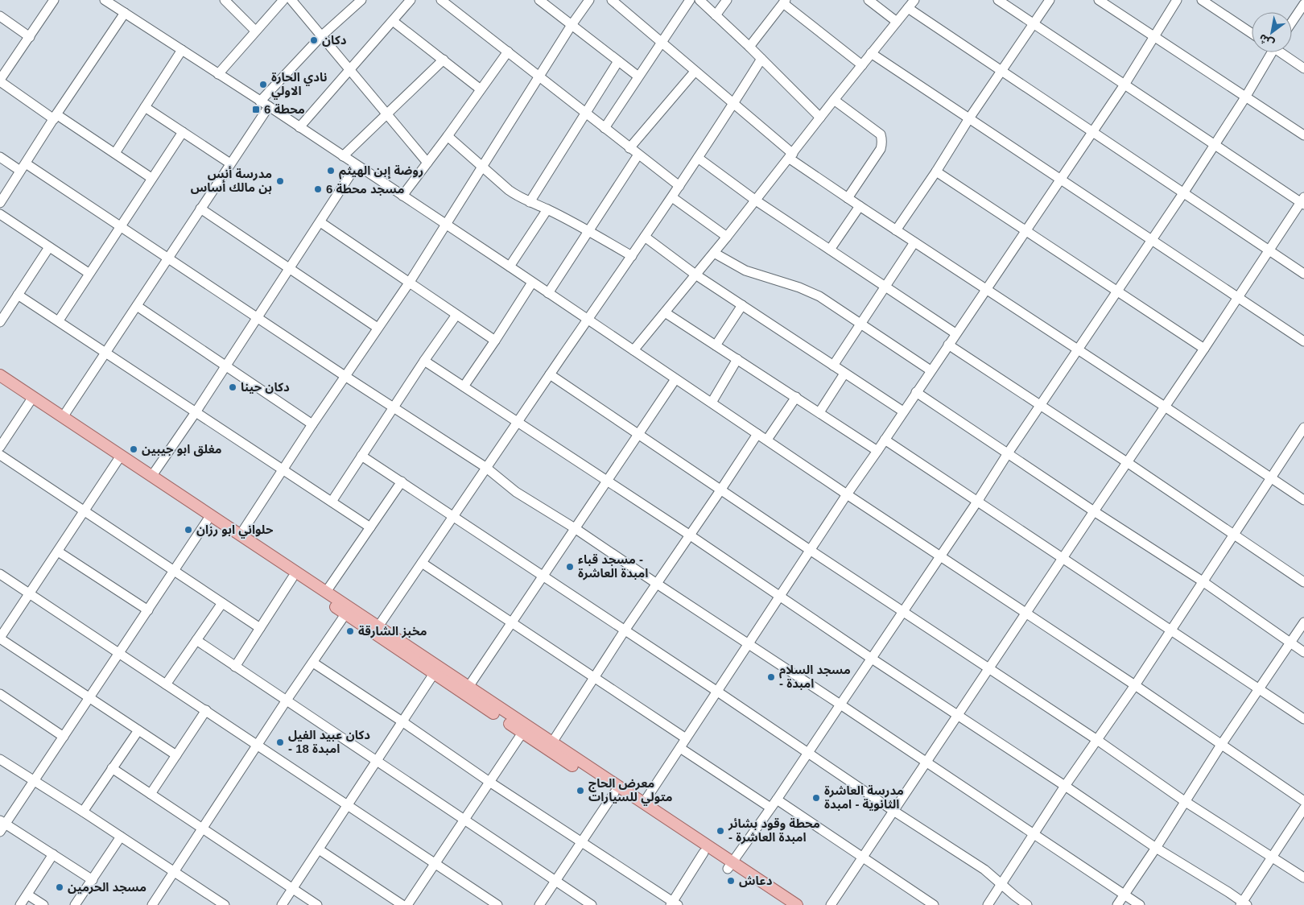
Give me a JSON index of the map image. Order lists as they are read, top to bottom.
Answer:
{
  "places": {
    "other": [
      "دكان",
      "نادي الحارة الاولي",
      "روضة إبن الهيثم",
      "مدرسة أنس بن مالك أساس",
      "مسجد محطة 6",
      "دكان حينا",
      "مغلق ابو جيبين",
      "حلواني ابو رزان",
      "مسجد قباء - امبدة العاشرة",
      "مخبز الشارقة",
      "مسجد السلام - امبدة",
      "دكان عبيد الفيل - امبدة 18",
      "معرض الحاج متولي للسيارات",
      "مدرسة العاشرة الثانوية - امبدة",
      "محطة وقود بشائر - امبدة العاشرة",
      "دعاش",
      "مسجد الحرمين"
    ],
    "transit": ["محطة 6"]
  },
  "north": "bottom left"
}
